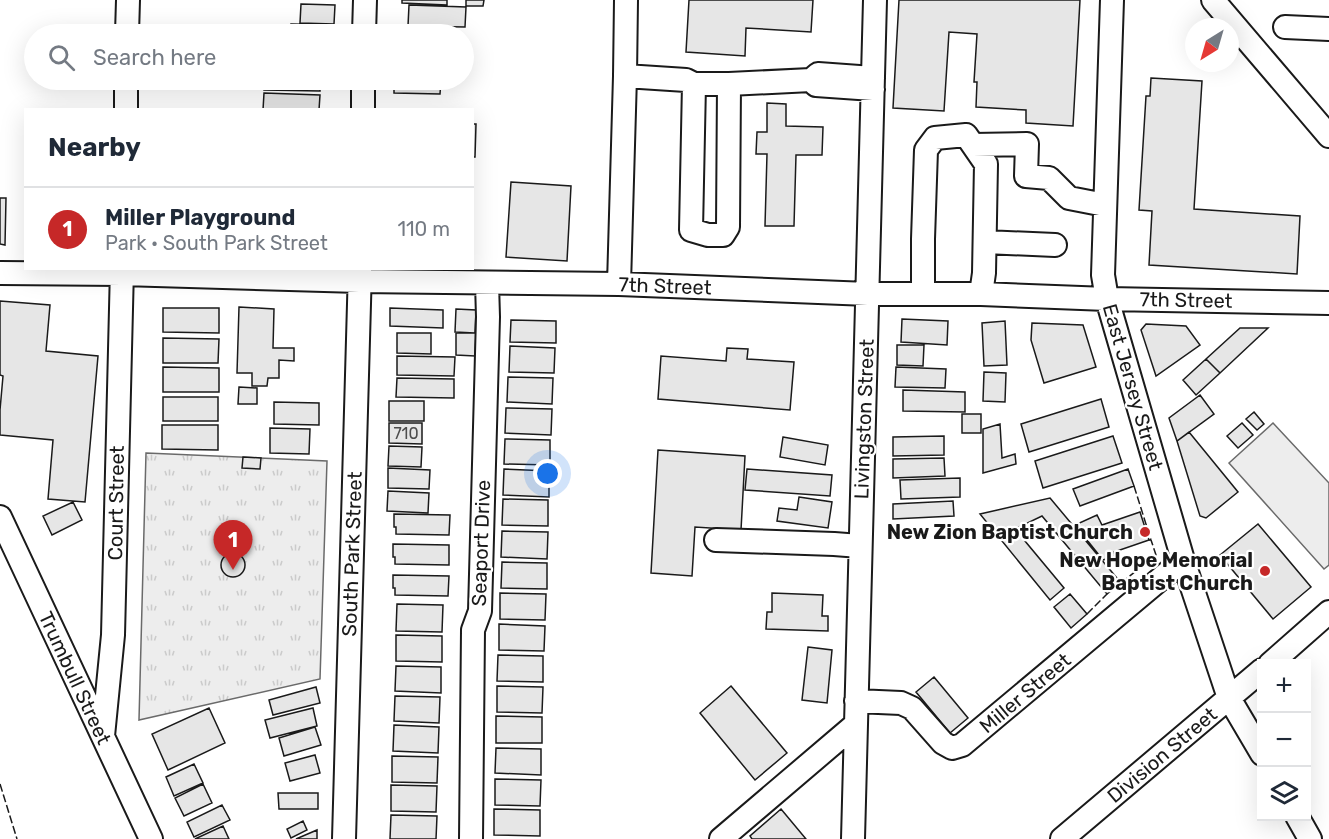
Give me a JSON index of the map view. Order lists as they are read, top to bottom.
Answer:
{
  "streets": {
    "street": [
      "7th Street",
      "East Jersey Street",
      "Livingston Street",
      "Court Street",
      "Seaport Drive",
      "South Park Street",
      "Trumbull Street",
      "Miller Street",
      "Division Street"
    ]
  },
  "crossings": [
    ["7th Street", "East Jersey Street"],
    ["7th Street", "Livingston Street"],
    ["7th Street", "Court Street"],
    ["7th Street", "Seaport Drive"],
    ["7th Street", "South Park Street"],
    ["East Jersey Street", "Miller Street"],
    ["East Jersey Street", "Division Street"],
    ["Livingston Street", "Miller Street"],
    ["Court Street", "Trumbull Street"]
  ],
  "places": ["New Zion Baptist Church", "New Hope Memorial Baptist Church"],
  "house_numbers": ["710"],
  "north": "bottom left",
  "page": {
    "search": "Search here",
    "heading": "Nearby",
    "list": [
      {
        "mark": "1",
        "name": "Miller Playground",
        "note": "Park · South Park Street",
        "value": "110 m"
      }
    ],
    "pins": "1",
    "map_buttons": ["+", "−"]
  }
}
